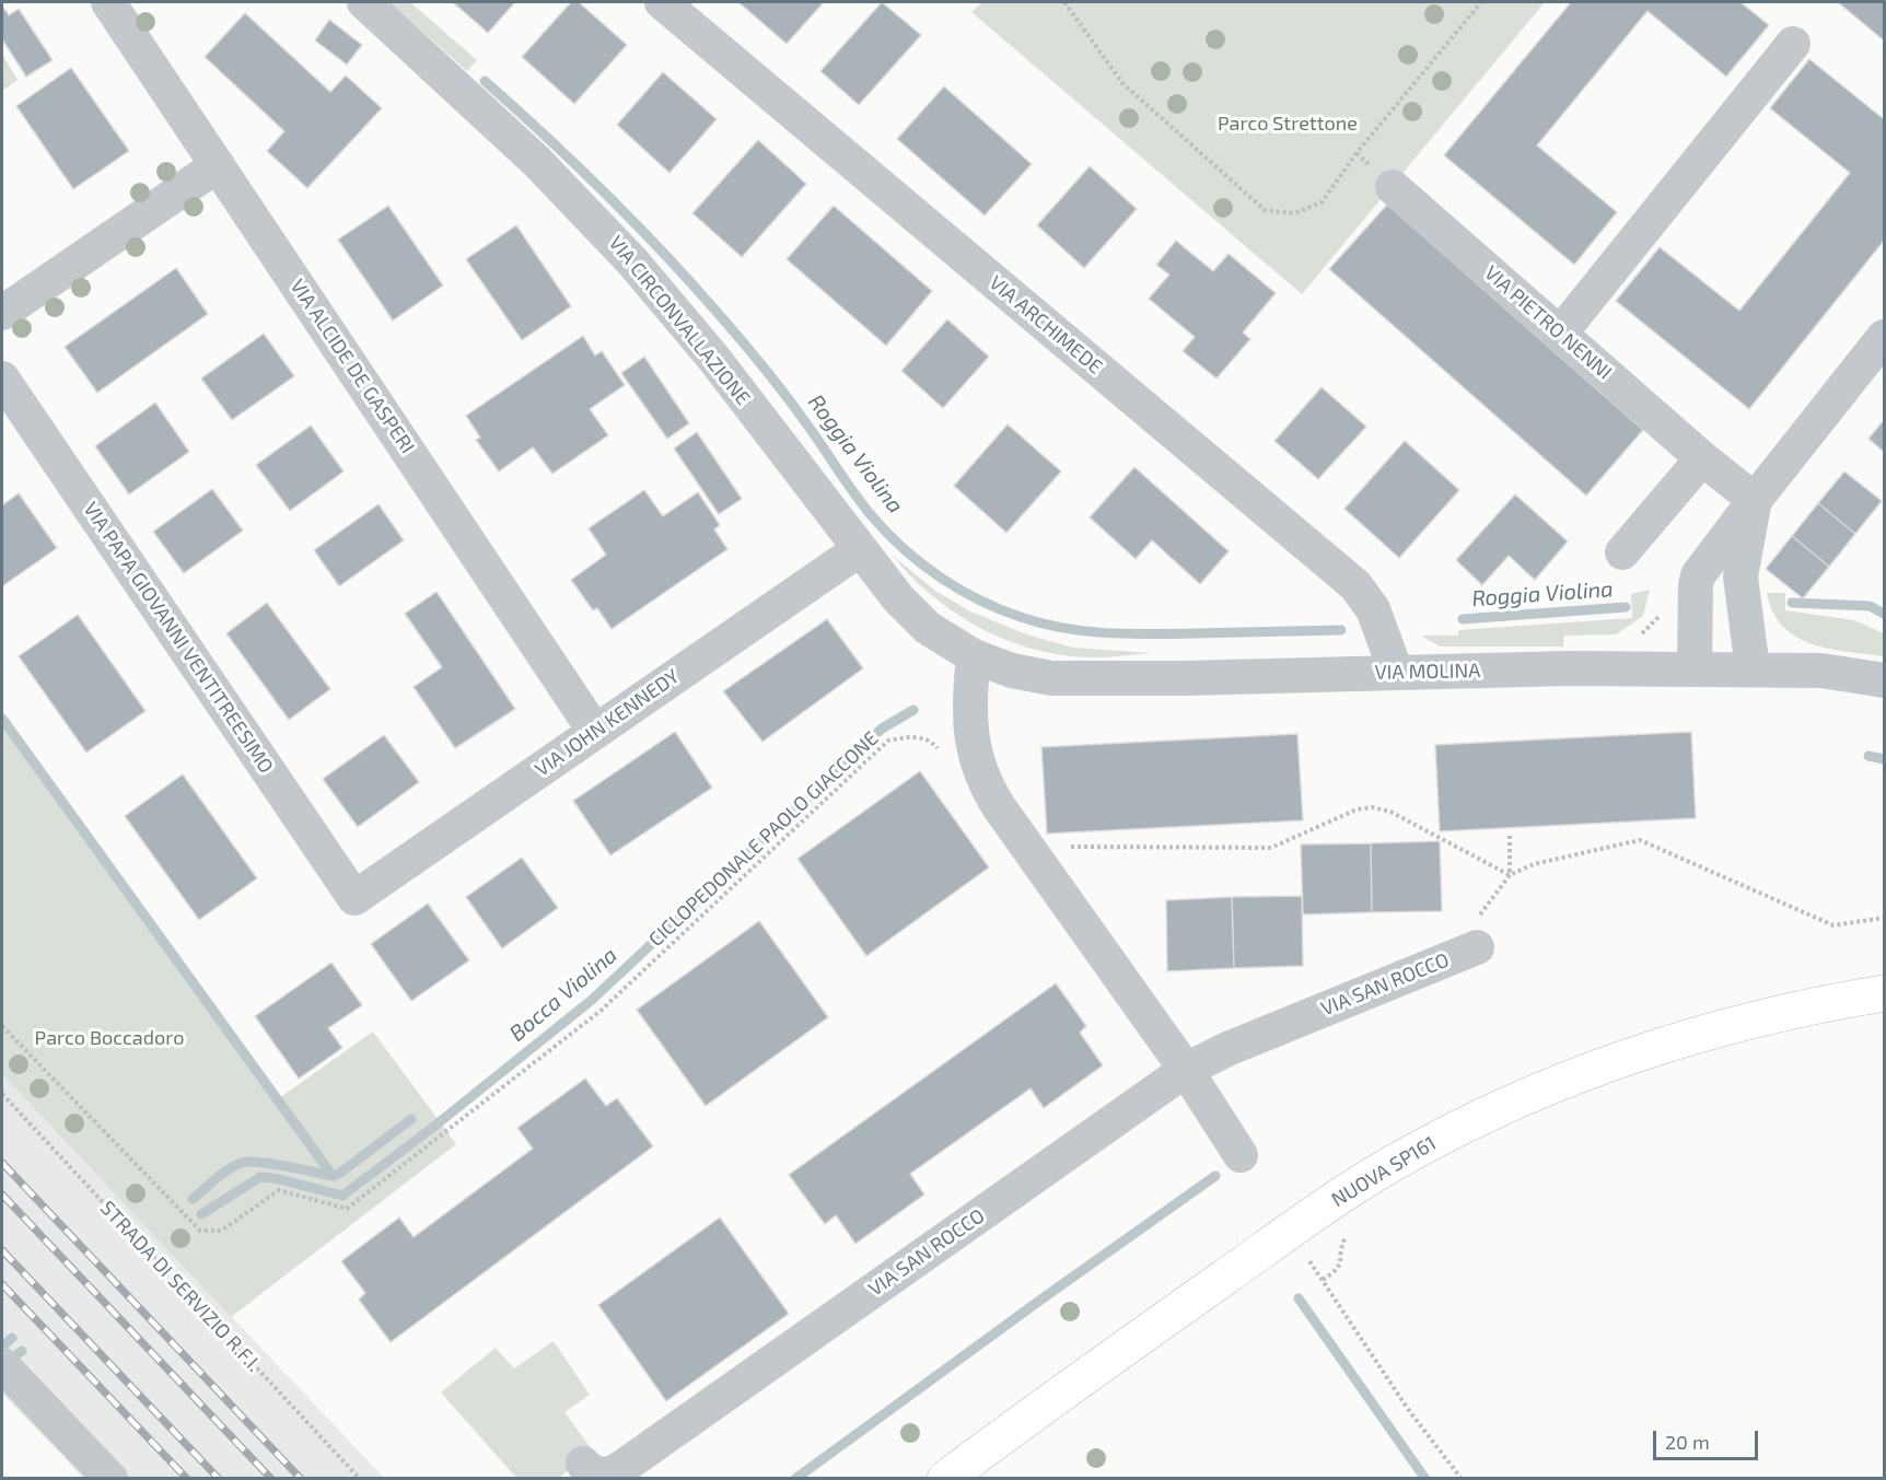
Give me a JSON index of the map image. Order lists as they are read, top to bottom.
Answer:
{
  "streets": {
    "main road": ["NUOVA SP161"],
    "street": [
      "VIA CIRCONVALLAZIONE",
      "VIA PIETRO NENNI",
      "VIA ARCHIMEDE",
      "VIA ALCIDE DE GASPERI",
      "VIA PAPA GIOVANNI VENTITREESIMO",
      "VIA MOLINA",
      "VIA JOHN KENNEDY",
      "VIA SAN ROCCO"
    ],
    "path": ["CICLOPEDONALE PAOLO GIACCONE", "STRADA DI SERVIZIO R.F.I."]
  },
  "crossings": [
    ["VIA CIRCONVALLAZIONE", "VIA MOLINA"],
    ["VIA CIRCONVALLAZIONE", "VIA JOHN KENNEDY"],
    ["VIA ARCHIMEDE", "VIA MOLINA"],
    ["VIA ALCIDE DE GASPERI", "VIA JOHN KENNEDY"],
    ["VIA PAPA GIOVANNI VENTITREESIMO", "VIA JOHN KENNEDY"]
  ],
  "water": ["Roggia Violina", "Bocca Violina"],
  "parks": ["Parco Strettone", "Parco Boccadoro"],
  "scale_bar": "20 m"
}
